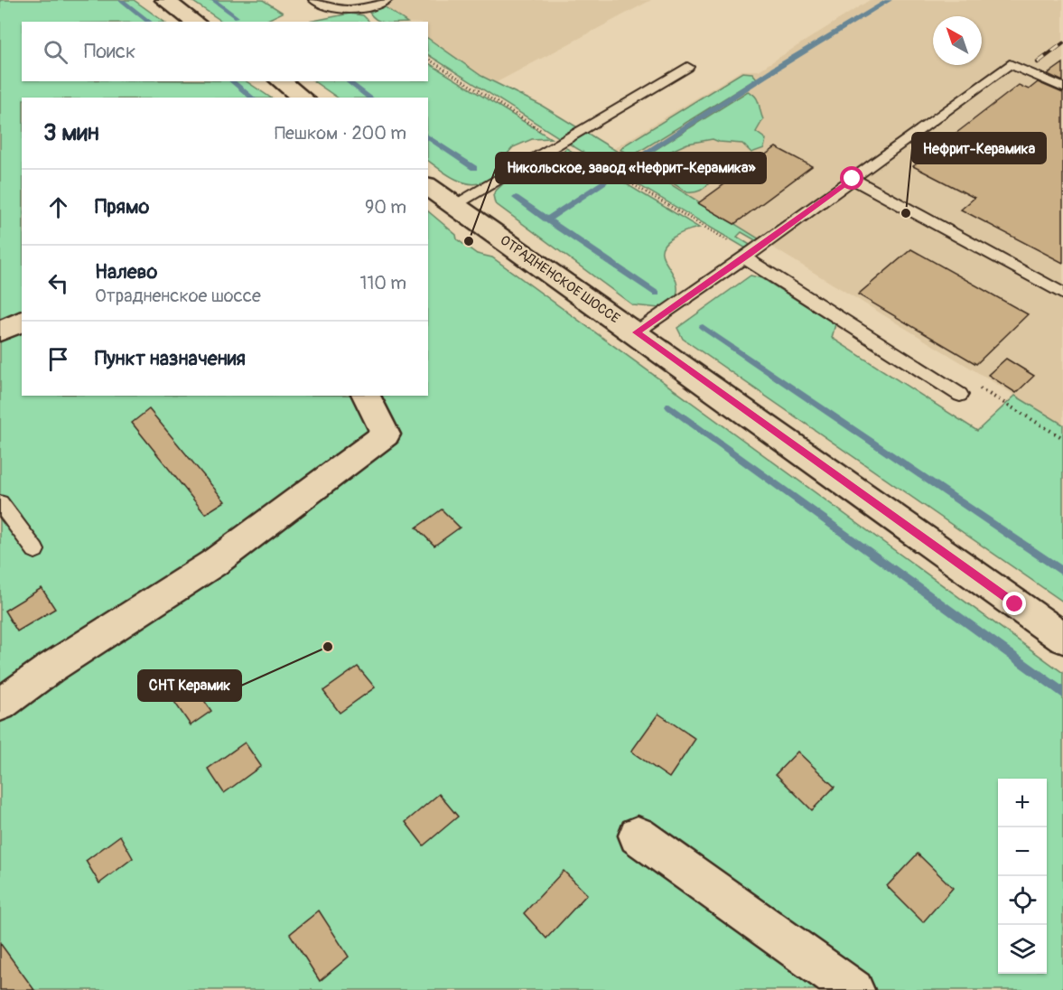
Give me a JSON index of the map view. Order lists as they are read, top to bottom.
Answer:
{
  "streets": {
    "main road": ["ОТРАДНЕНСКОЕ ШОССЕ"]
  },
  "places": ["Нефрит-Керамика", "Никольское, завод «Нефрит-Керамика»", "СНТ Керамик"],
  "north": "top left",
  "page": {
    "search": "Поиск",
    "heading": ["3 мин", "Пешком · 200 m"],
    "list": [
      ["Прямо", "90 m"],
      ["Налево", "Отрадненское шоссе", "110 m"],
      "Пункт назначения"
    ],
    "map_buttons": ["+", "−"]
  }
}
